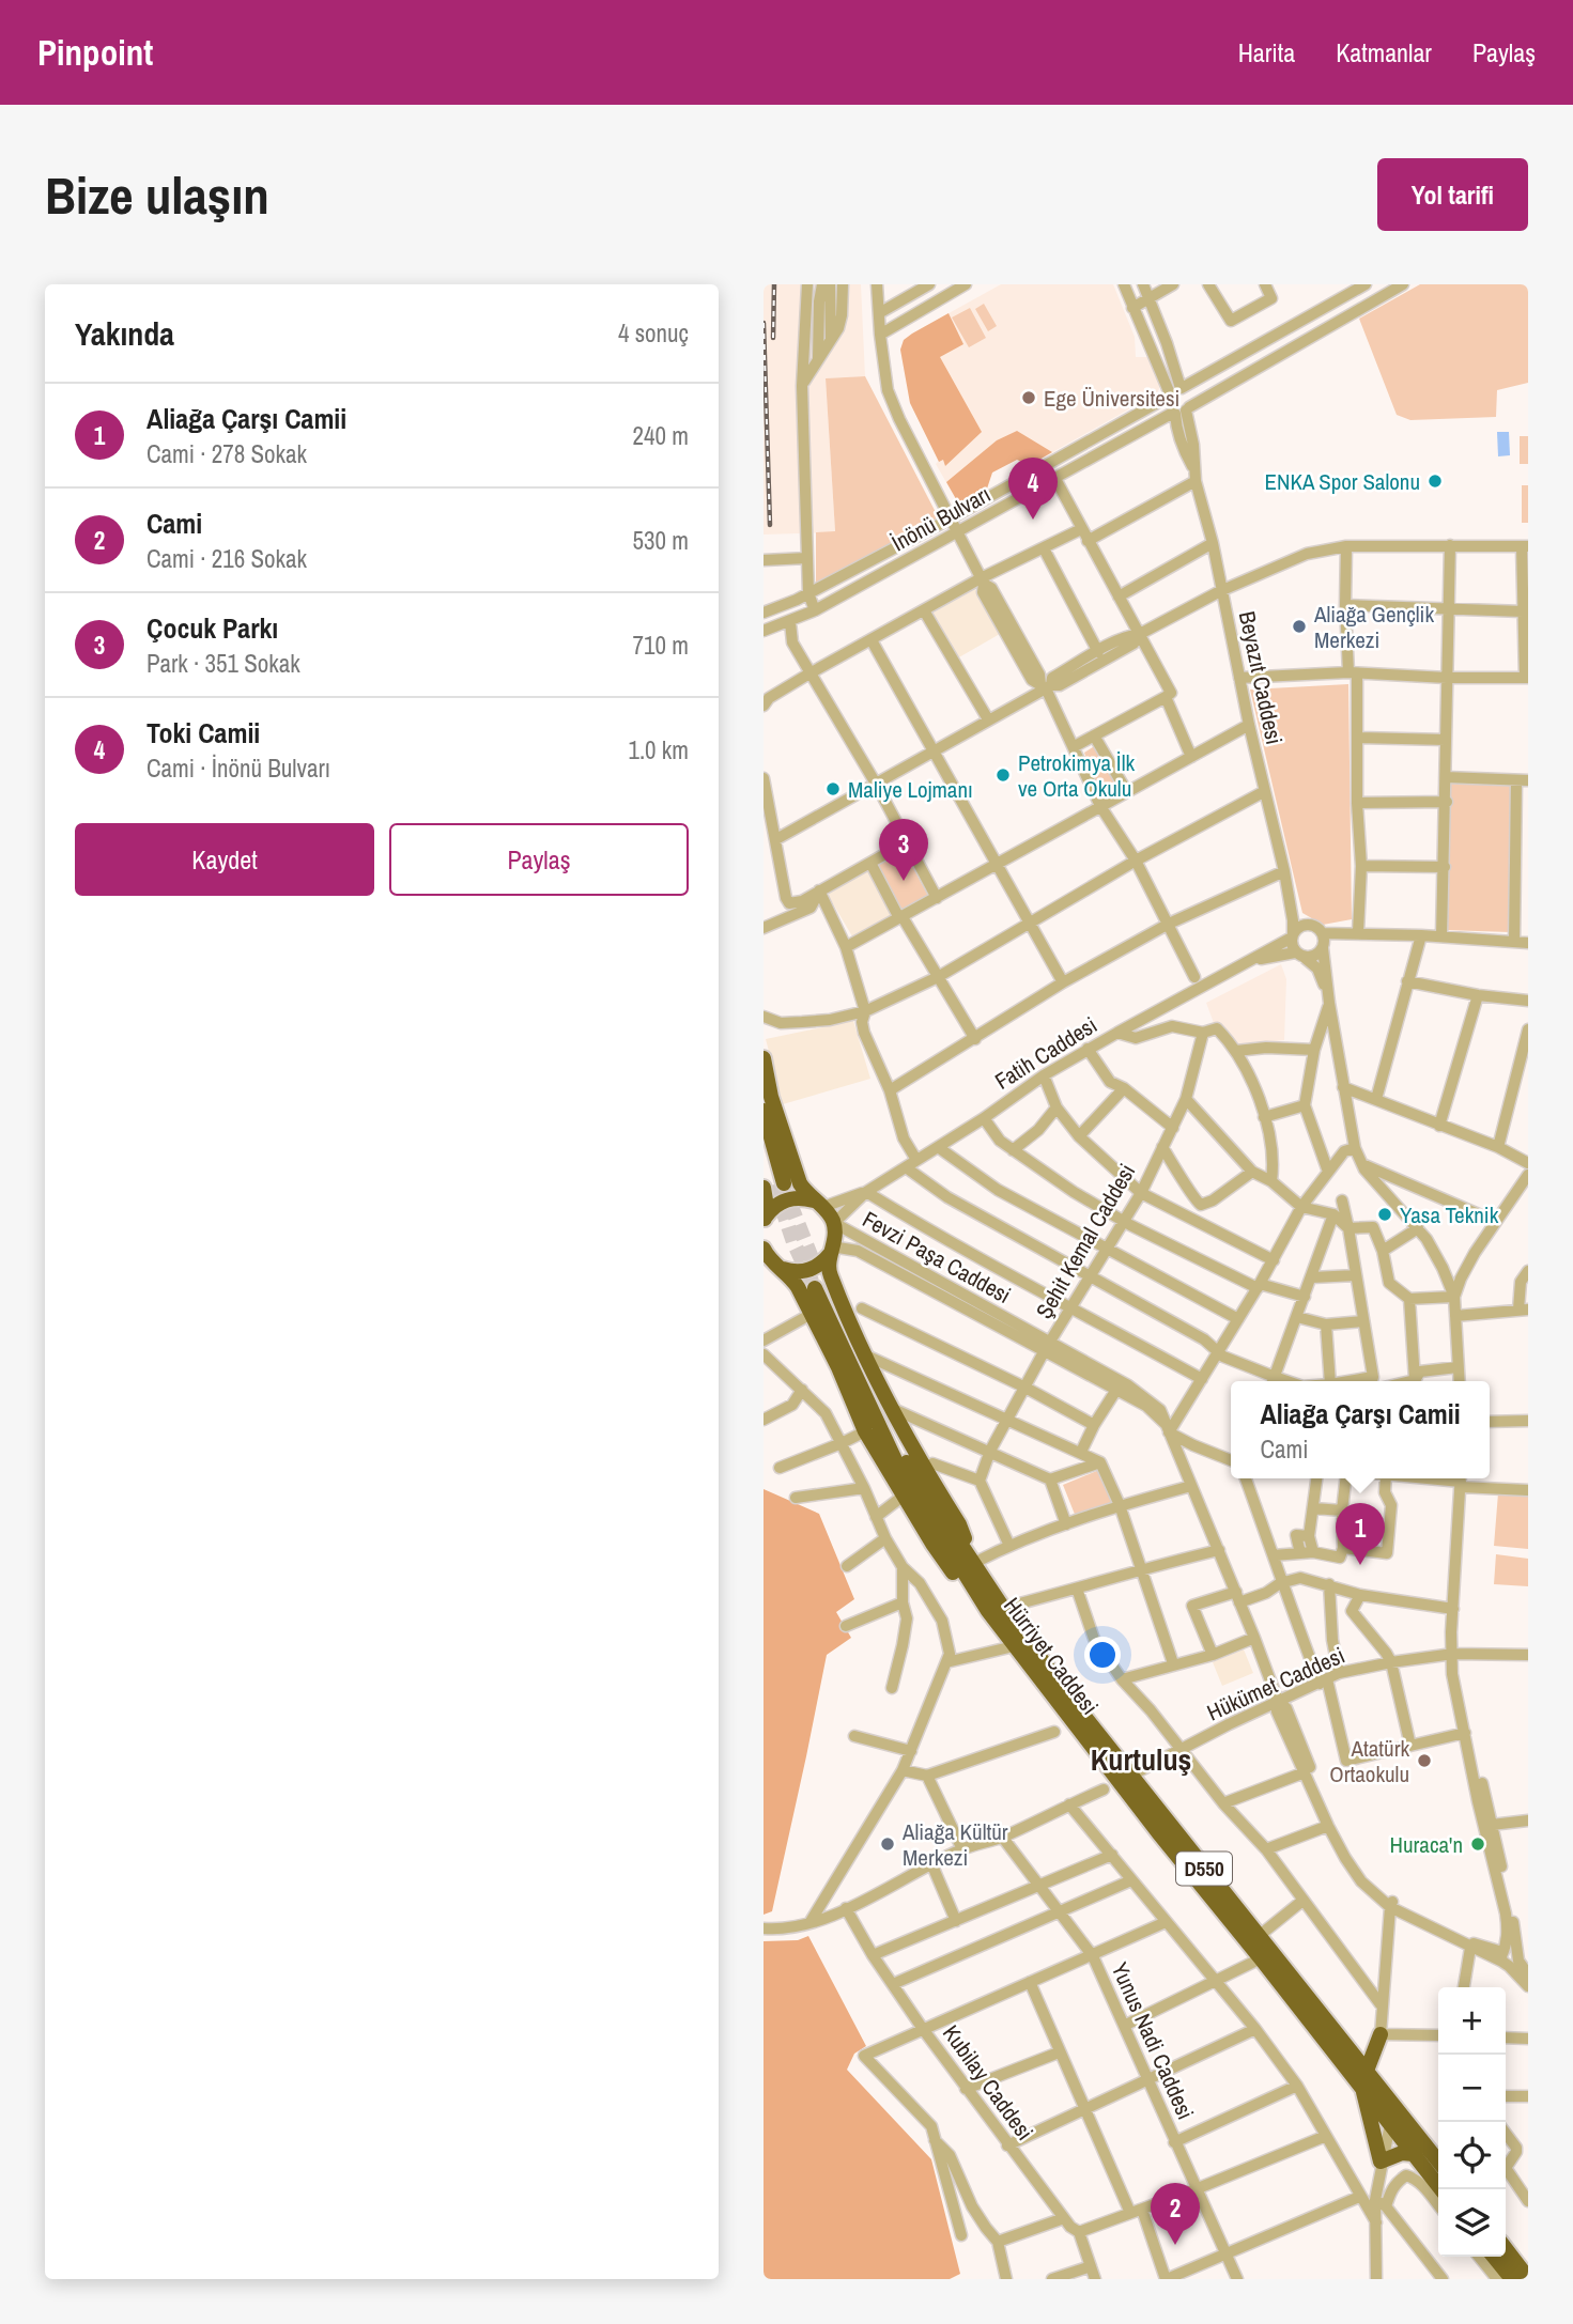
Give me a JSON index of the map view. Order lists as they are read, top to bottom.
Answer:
{
  "streets": {
    "highway": ["Hürriyet Caddesi", "D550"],
    "street": [
      "İnönü Bulvarı",
      "Beyazıt Caddesi",
      "Fatih Caddesi",
      "Şehit Kemal Caddesi",
      "Fevzi Paşa Caddesi",
      "Hükümet Caddesi",
      "Yunus Nadi Caddesi",
      "Kubilay Caddesi"
    ]
  },
  "crossings": [
    ["İnönü Bulvarı", "Beyazıt Caddesi"],
    ["Beyazıt Caddesi", "Fatih Caddesi"],
    ["Fatih Caddesi", "Fevzi Paşa Caddesi"],
    ["Şehit Kemal Caddesi", "Fevzi Paşa Caddesi"],
    ["Fevzi Paşa Caddesi", "Hükümet Caddesi"]
  ],
  "districts": ["Kurtuluş"],
  "places": [
    "Ege Üniversitesi",
    "ENKA Spor Salonu",
    "Aliağa Gençlik Merkezi",
    "Petrokimya İlk ve Orta Okulu",
    "Maliye Lojmanı",
    "Yasa Teknik",
    "Atatürk Ortaokulu",
    "Aliağa Kültür Merkezi",
    "Huraca'n"
  ],
  "page": {
    "header": "Pinpoint",
    "nav": ["Harita", "Katmanlar", "Paylaş"],
    "buttons": [
      "Yol tarifi",
      ["Kaydet", "Paylaş"]
    ],
    "title": "Bize ulaşın",
    "heading": ["Yakında", "4 sonuç"],
    "list": [
      {
        "mark": "1",
        "name": "Aliağa Çarşı Camii",
        "note": "Cami · 278 Sokak",
        "value": "240 m"
      },
      {
        "mark": "2",
        "name": "Cami",
        "note": "Cami · 216 Sokak",
        "value": "530 m"
      },
      {
        "mark": "3",
        "name": "Çocuk Parkı",
        "note": "Park · 351 Sokak",
        "value": "710 m"
      },
      {
        "mark": "4",
        "name": "Toki Camii",
        "note": "Cami · İnönü Bulvarı",
        "value": "1.0 km"
      }
    ],
    "pins": [
      "4",
      "3",
      "1",
      "2"
    ],
    "popup": ["Aliağa Çarşı Camii", "Cami"],
    "map_buttons": ["+", "−"]
  }
}
